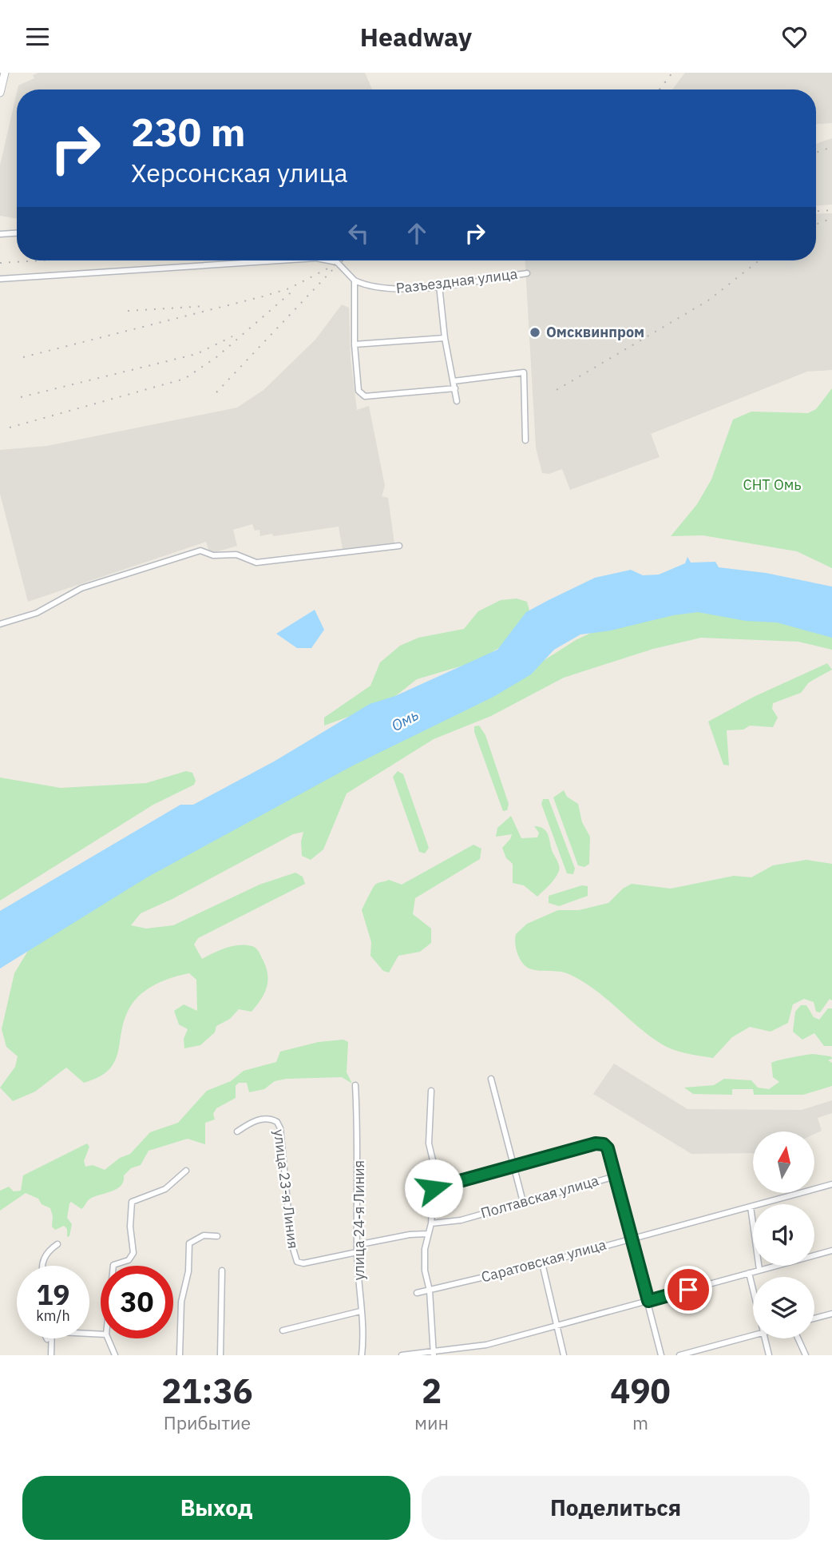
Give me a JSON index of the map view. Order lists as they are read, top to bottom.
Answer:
{
  "streets": {
    "street": [
      "Разъездная улица",
      "улица 23-я Линия",
      "Полтавская улица",
      "улица 24-я Линия",
      "Саратовская улица"
    ]
  },
  "crossings": [
    ["улица 23-я Линия", "улица 24-я Линия"]
  ],
  "water": ["Омь"],
  "parks": ["СНТ Омь"],
  "places": ["Омсквинпром"],
  "north": "top",
  "page": {
    "header": "Headway",
    "turn": ["230 m", "Херсонская улица"],
    "speed": "19 km/h",
    "limit": "30",
    "eta": [
      "21:36",
      "Прибытие",
      "2",
      "мин",
      "490",
      "m"
    ],
    "buttons": ["Выход", "Поделиться"]
  }
}
